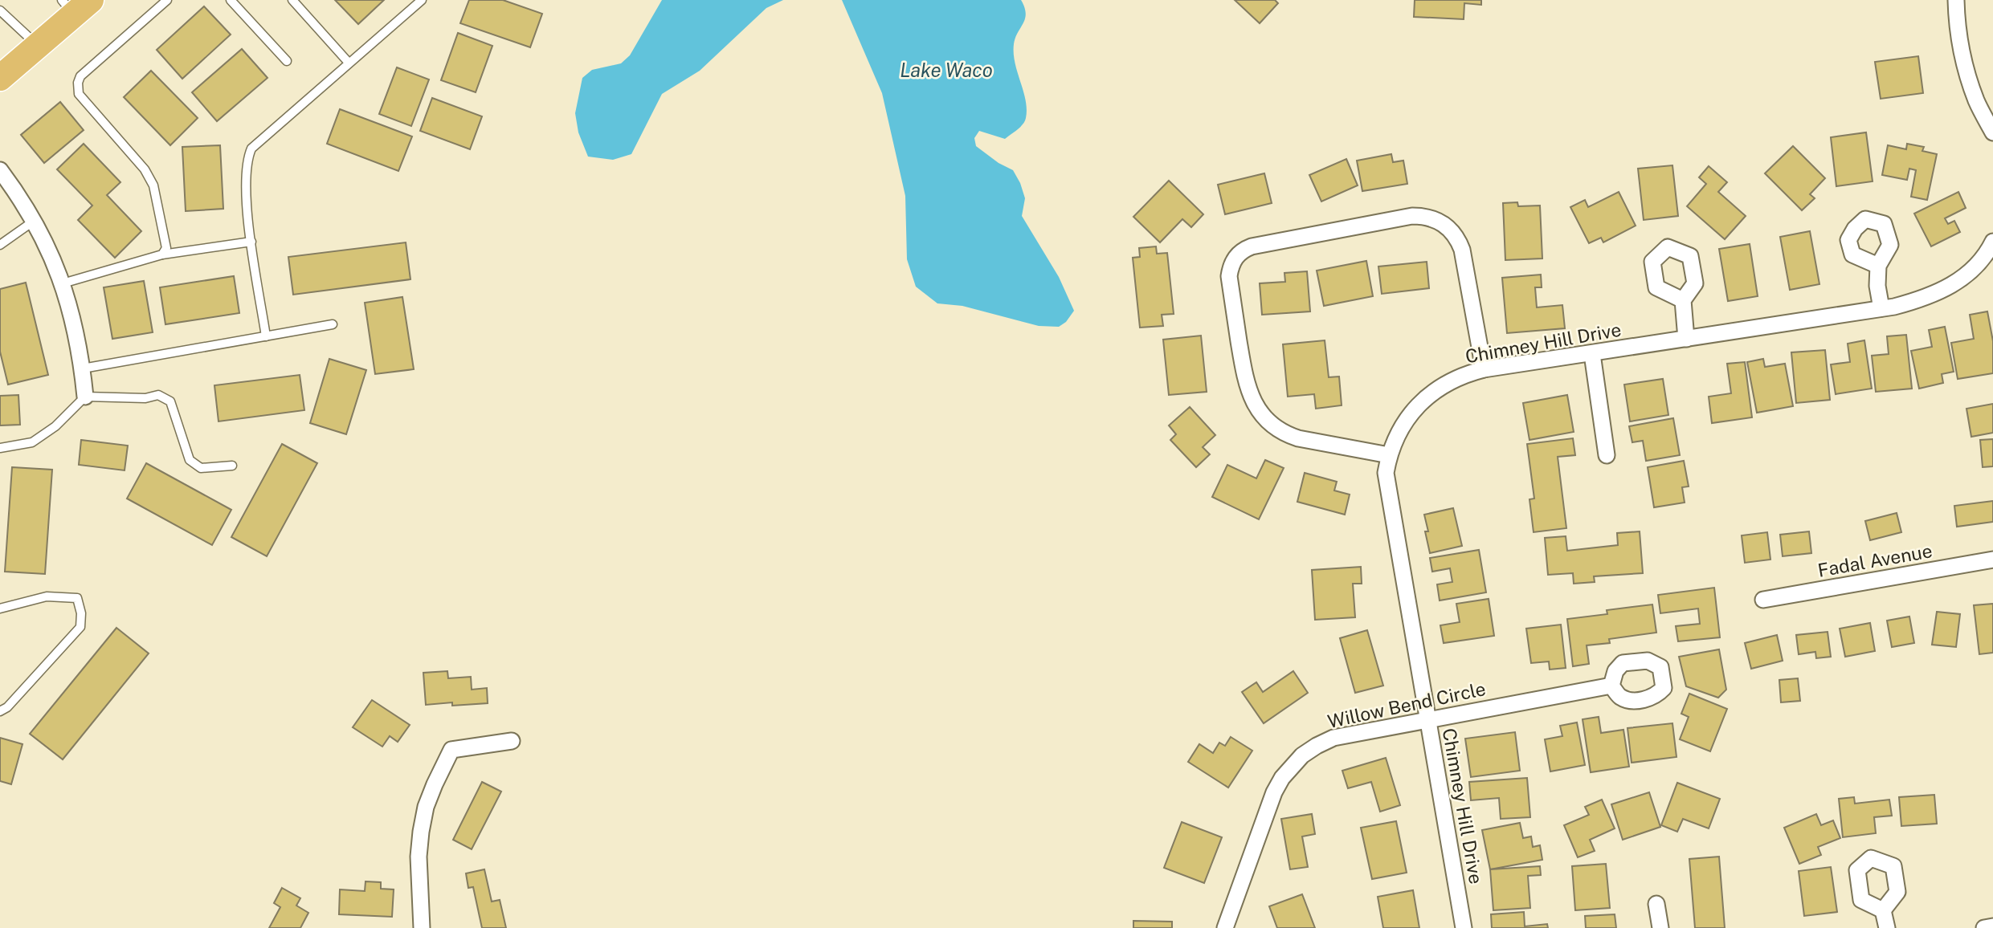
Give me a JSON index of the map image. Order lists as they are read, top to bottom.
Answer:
{
  "streets": {
    "street": ["Chimney Hill Drive", "Fadal Avenue", "Willow Bend Circle"]
  },
  "crossings": [
    ["Chimney Hill Drive", "Willow Bend Circle"]
  ],
  "water": ["Lake Waco"]
}
